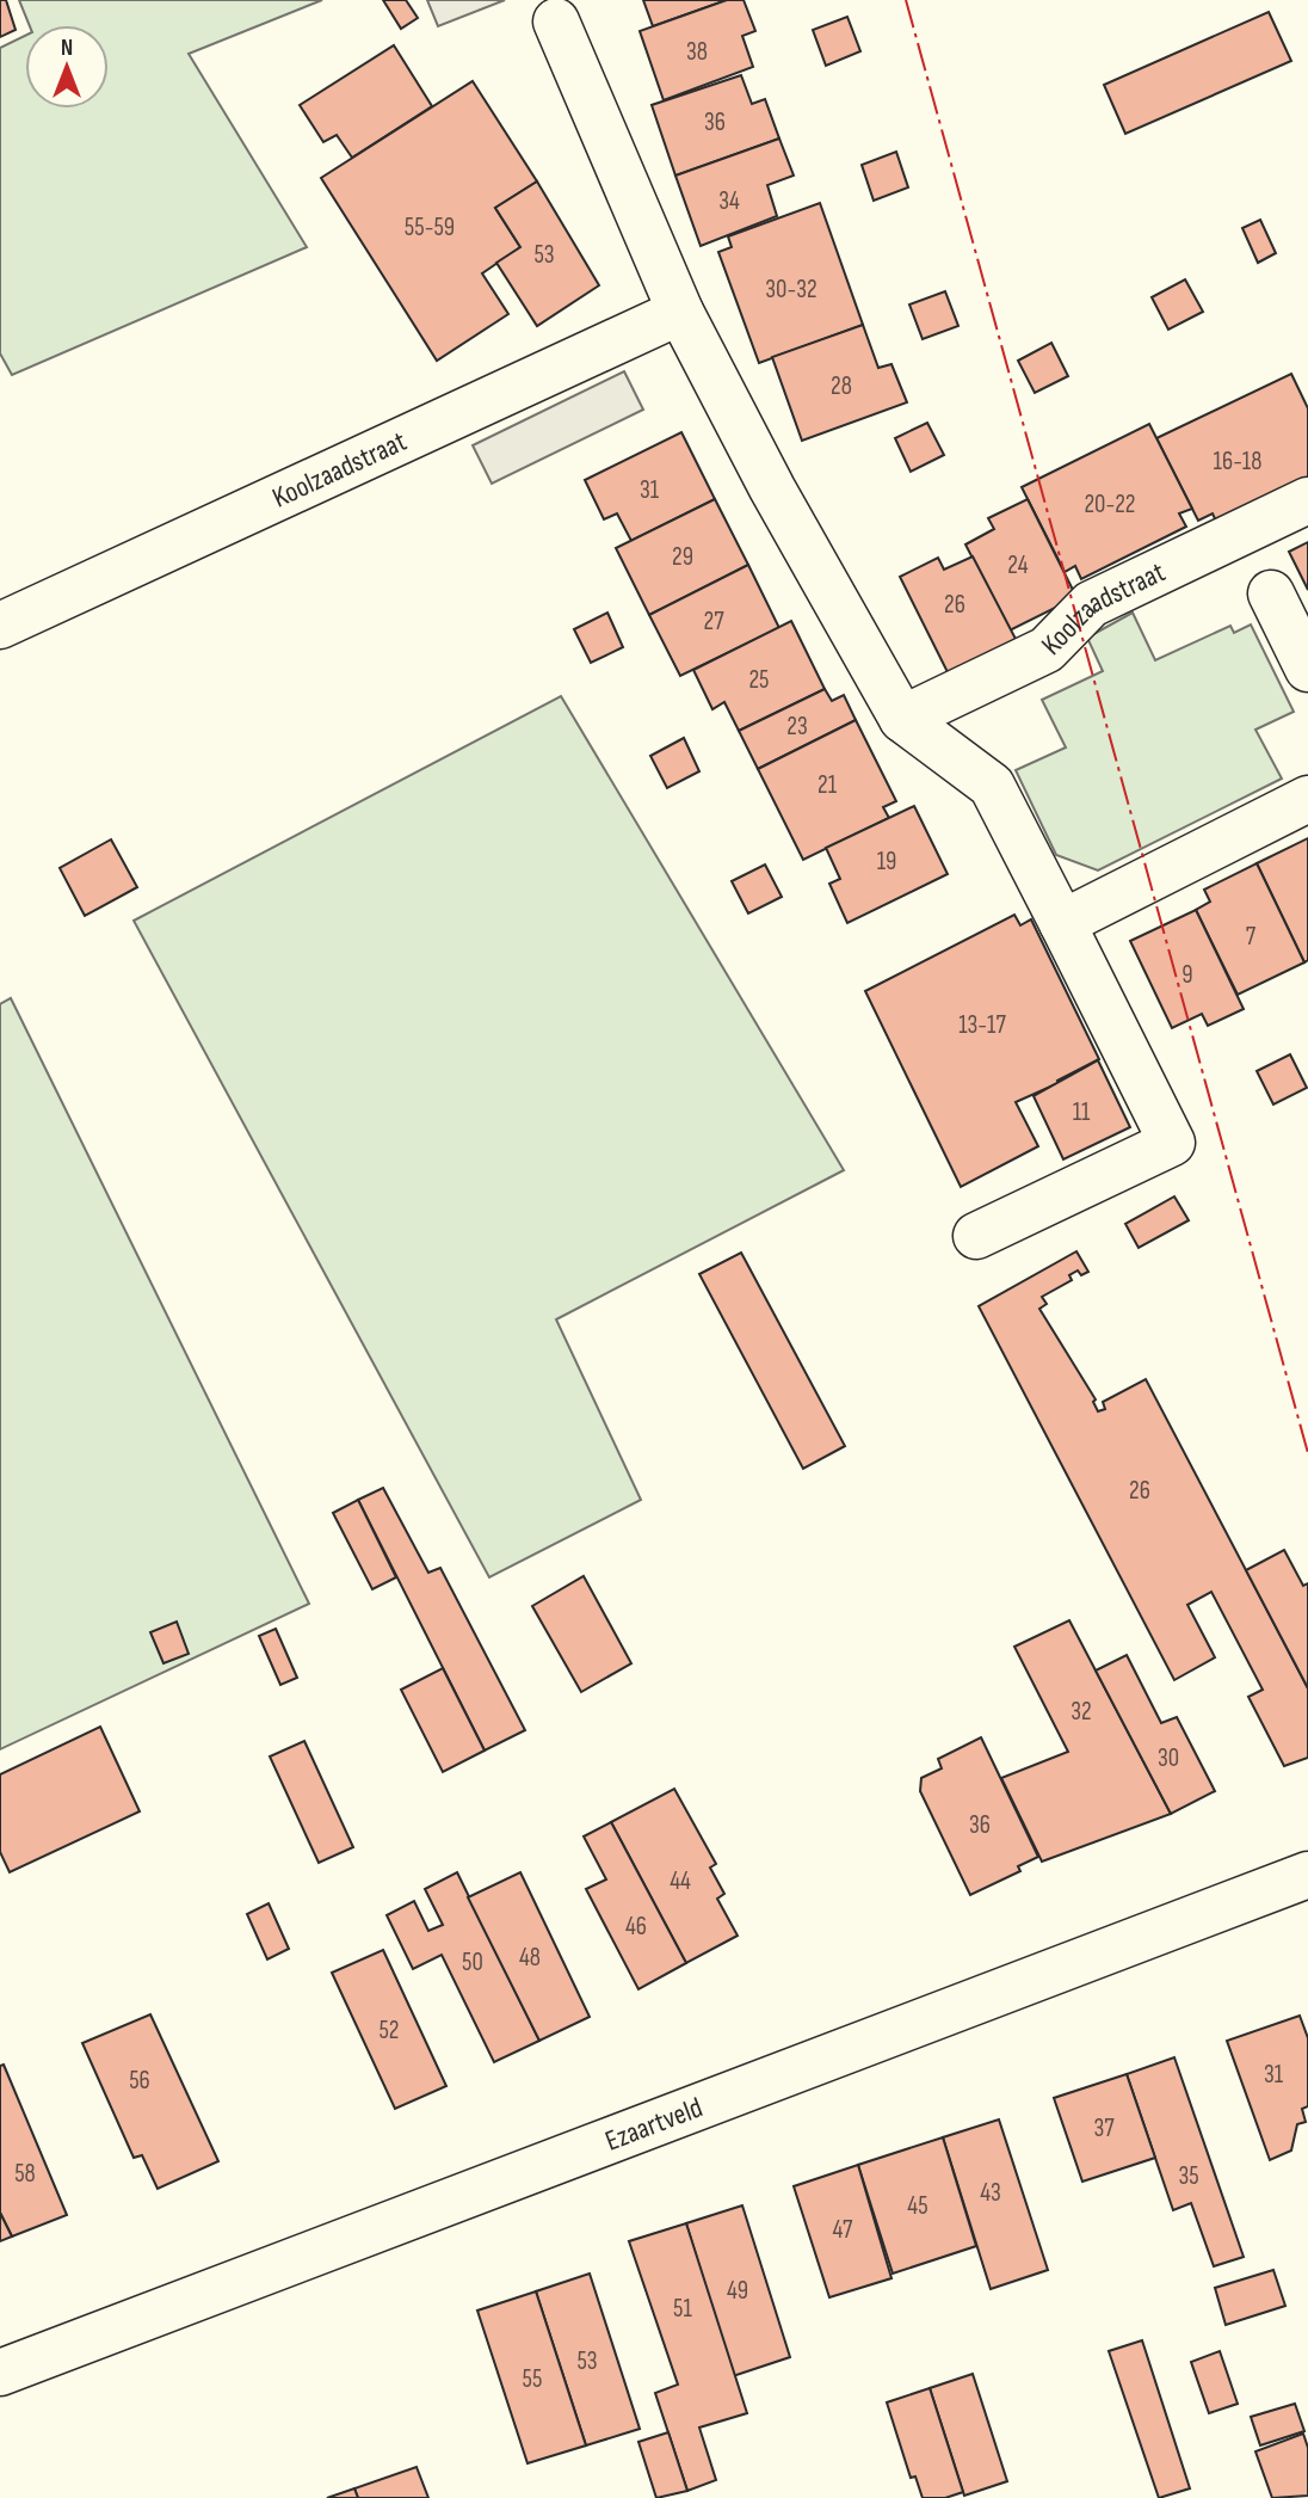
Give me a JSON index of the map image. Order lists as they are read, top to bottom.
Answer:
{
  "streets": {
    "street": ["Koolzaadstraat", "Ezaartveld"]
  },
  "house_numbers": [
    "38",
    "36",
    "34",
    "55-59",
    "53",
    "30-32",
    "28",
    "16-18",
    "31",
    "20-22",
    "29",
    "24",
    "26",
    "27",
    "25",
    "23",
    "21",
    "19",
    "7",
    "9",
    "13-17",
    "11",
    "26",
    "32",
    "30",
    "36",
    "44",
    "46",
    "48",
    "50",
    "52",
    "31",
    "56",
    "37",
    "58",
    "35",
    "43",
    "45",
    "47",
    "49",
    "51",
    "53",
    "55"
  ],
  "north": "top"
}
